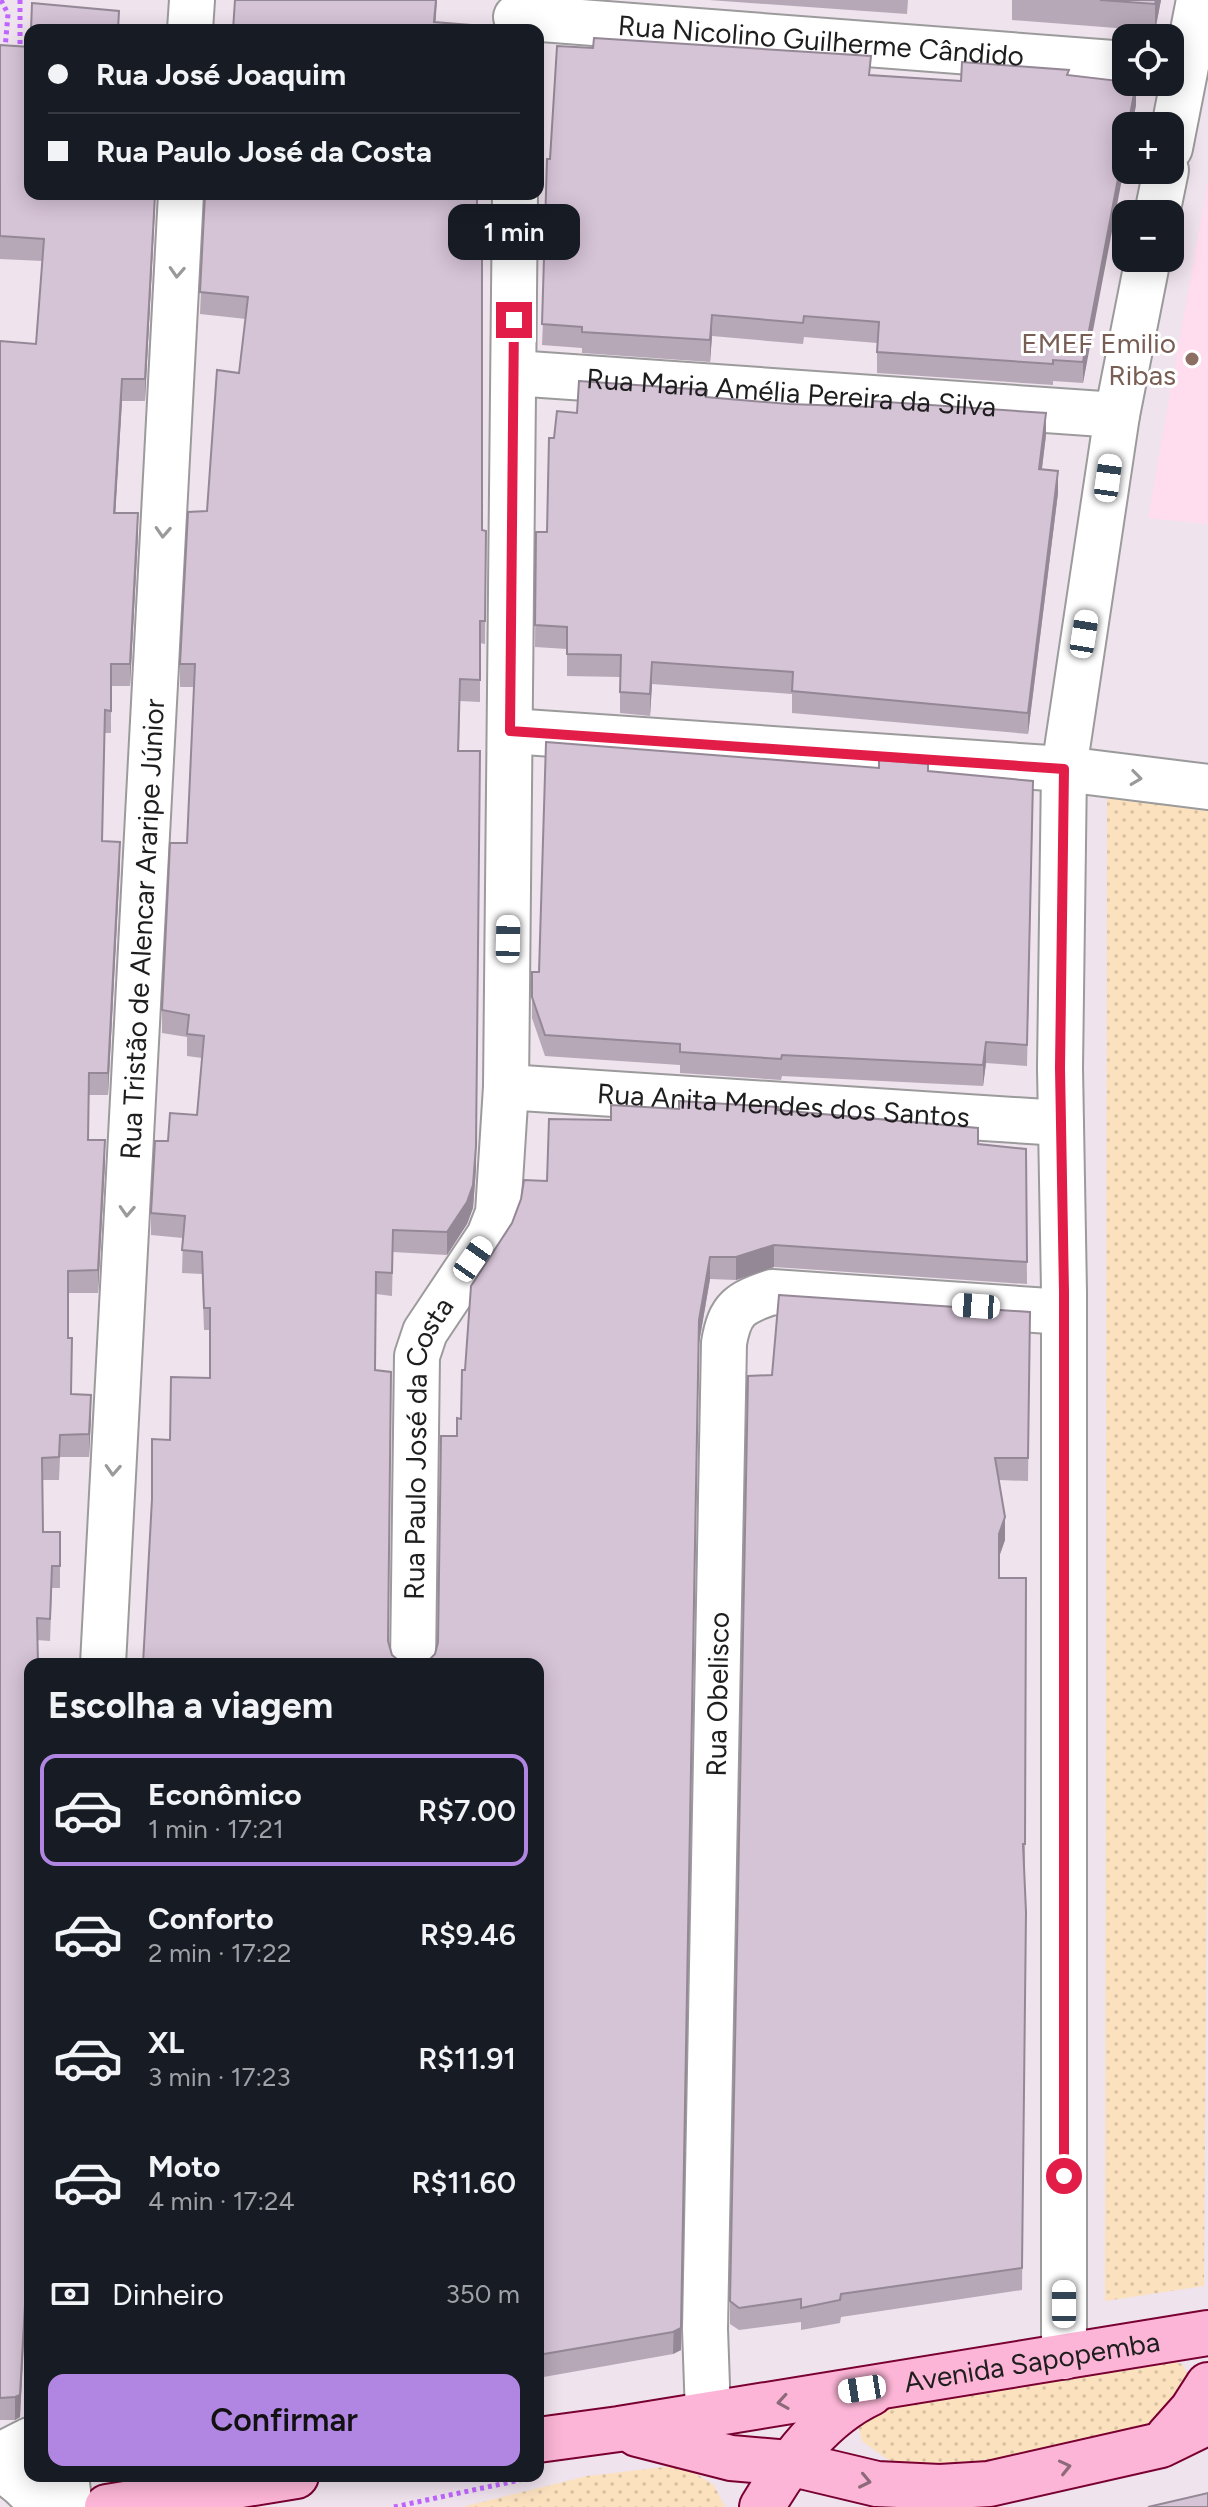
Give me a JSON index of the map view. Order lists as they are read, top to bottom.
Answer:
{
  "streets": {
    "main road": ["Avenida Sapopemba"],
    "street": [
      "Rua Nicolino Guilherme Cândido",
      "Rua Maria Amélia Pereira da Silva",
      "Rua Tristão de Alencar Araripe Júnior",
      "Rua Anita Mendes dos Santos",
      "Rua Paulo José da Costa",
      "Rua Obelisco"
    ]
  },
  "crossings": [
    ["Rua Maria Amélia Pereira da Silva", "Rua Paulo José da Costa"],
    ["Rua Anita Mendes dos Santos", "Rua Paulo José da Costa"],
    ["Rua Obelisco", "Avenida Sapopemba"]
  ],
  "one_way": ["Rua Tristão de Alencar Araripe Júnior"],
  "places": ["EMEF Emilio Ribas"],
  "page": {
    "map_buttons": ["+", "−"],
    "banner": ["Rua José Joaquim", "Rua Paulo José da Costa"],
    "bubble": "1 min",
    "heading": "Escolha a viagem",
    "list": [
      {
        "name": "Econômico",
        "note": "1 min · 17:21",
        "value": "R$7.00"
      },
      {
        "name": "Conforto",
        "note": "2 min · 17:22",
        "value": "R$9.46"
      },
      {
        "name": "XL",
        "note": "3 min · 17:23",
        "value": "R$11.91"
      },
      {
        "name": "Moto",
        "note": "4 min · 17:24",
        "value": "R$11.60"
      }
    ],
    "pay": ["Dinheiro", "350 m"],
    "buttons": "Confirmar"
  }
}
